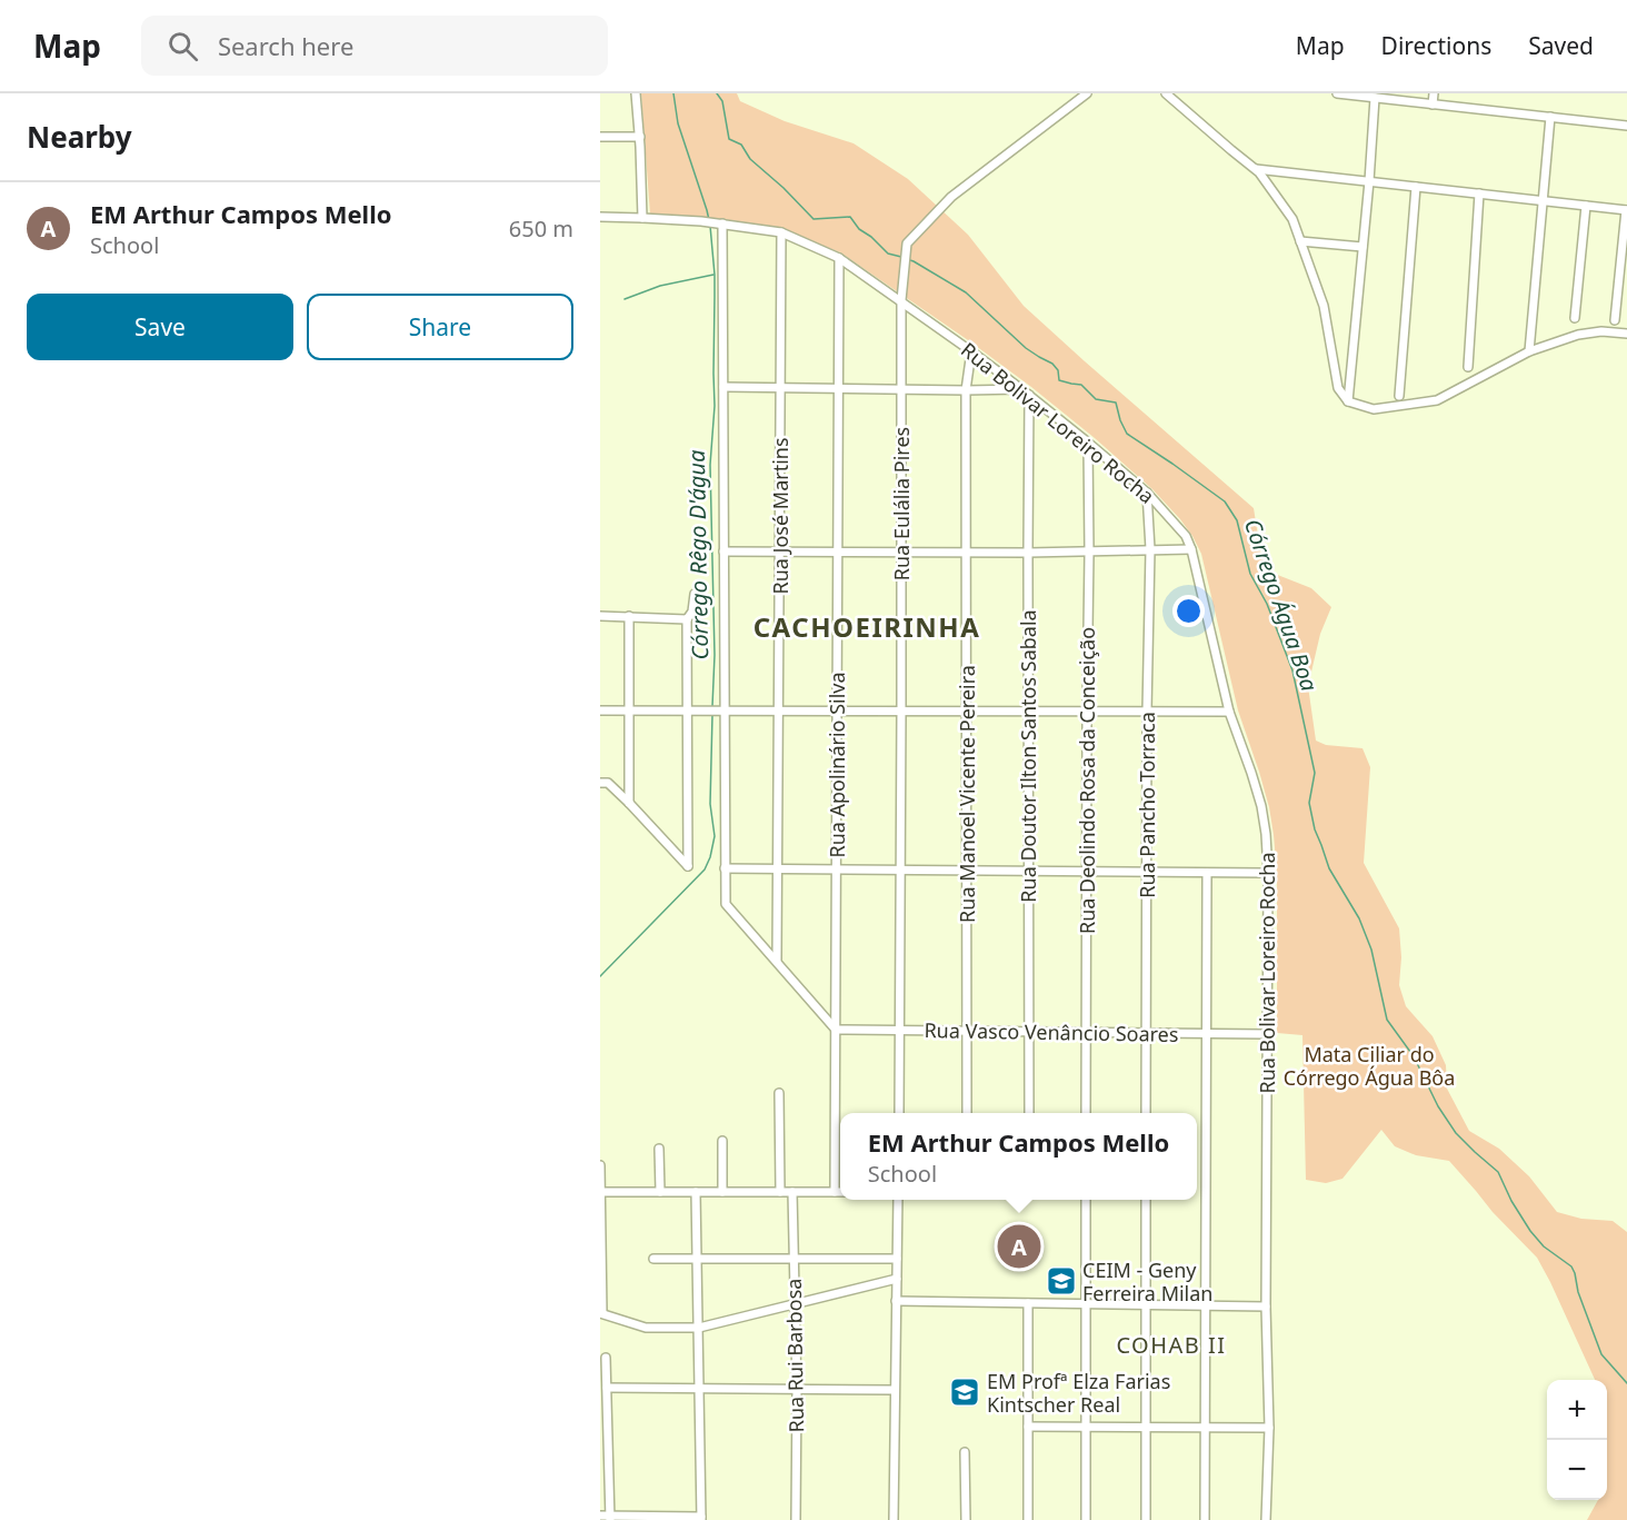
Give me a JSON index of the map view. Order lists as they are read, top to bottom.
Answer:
{
  "streets": {
    "street": [
      "Rua Bolivar Loreiro Rocha",
      "Rua Eulália Pires",
      "Rua José Martins",
      "Rua Doutor Ilton Santos Sabala",
      "Rua Apolinário Silva",
      "Rua Deolindo Rosa da Conceição",
      "Rua Manoel Vicente Pereira",
      "Rua Pancho Torraca",
      "Rua Vasco Venâncio Soares",
      "Rua Rui Barbosa"
    ]
  },
  "crossings": [
    ["Rua Bolivar Loreiro Rocha", "Rua Eulália Pires"],
    ["Rua Bolivar Loreiro Rocha", "Rua José Martins"],
    ["Rua Bolivar Loreiro Rocha", "Rua Doutor Ilton Santos Sabala"],
    ["Rua Bolivar Loreiro Rocha", "Rua Apolinário Silva"],
    ["Rua Bolivar Loreiro Rocha", "Rua Deolindo Rosa da Conceição"],
    ["Rua Bolivar Loreiro Rocha", "Rua Manoel Vicente Pereira"],
    ["Rua Bolivar Loreiro Rocha", "Rua Pancho Torraca"],
    ["Rua Bolivar Loreiro Rocha", "Rua Vasco Venâncio Soares"],
    ["Rua Eulália Pires", "Rua Vasco Venâncio Soares"],
    ["Rua Doutor Ilton Santos Sabala", "Rua Vasco Venâncio Soares"],
    ["Rua Apolinário Silva", "Rua Vasco Venâncio Soares"],
    ["Rua Deolindo Rosa da Conceição", "Rua Vasco Venâncio Soares"],
    ["Rua Manoel Vicente Pereira", "Rua Vasco Venâncio Soares"],
    ["Rua Pancho Torraca", "Rua Vasco Venâncio Soares"]
  ],
  "districts": ["CACHOEIRINHA", "COHAB II"],
  "water": ["Córrego Rêgo D'água", "Córrego Água Boa"],
  "parks": ["Mata Ciliar do Córrego Água Bôa"],
  "places": {
    "school or university": ["CEIM - Geny Ferreira Milan", "EM Profª Elza Farias Kintscher Real"]
  },
  "page": {
    "header": "Map",
    "search": "Search here",
    "nav": ["Map", "Directions", "Saved"],
    "heading": "Nearby",
    "list": [
      {
        "mark": "A",
        "name": "EM Arthur Campos Mello",
        "note": "School",
        "value": "650 m"
      }
    ],
    "buttons": ["Save", "Share"],
    "popup": ["EM Arthur Campos Mello", "School"],
    "pins": "A",
    "map_buttons": ["+", "−"]
  }
}
